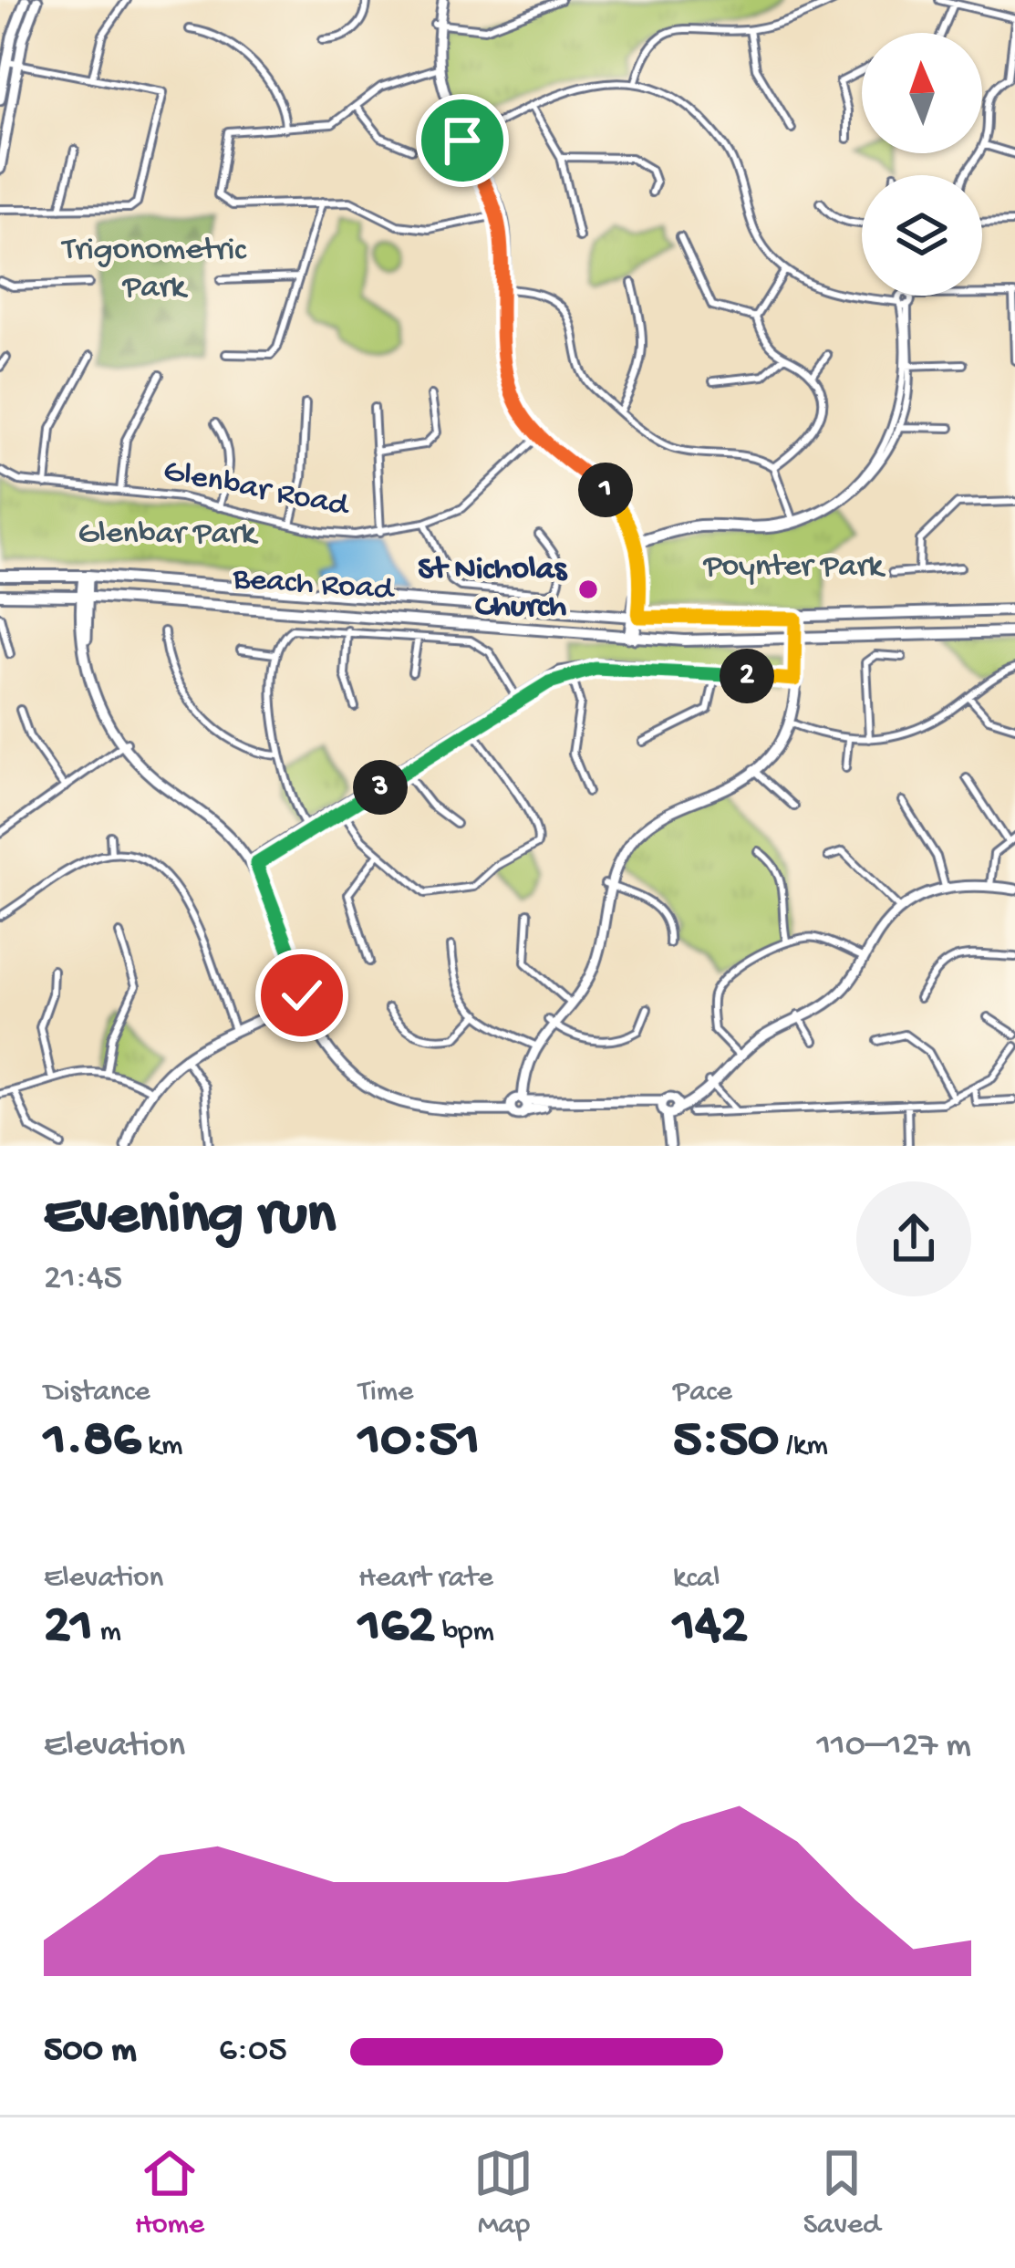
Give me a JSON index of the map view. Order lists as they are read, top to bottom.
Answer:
{
  "streets": {
    "main road": ["Beach Road"],
    "street": ["Glenbar Road"]
  },
  "parks": ["Trigonometric Park", "Glenbar Park", "Poynter Park"],
  "places": ["St Nicholas Church"],
  "north": "top",
  "page": {
    "pins": ["1", "2", "3"],
    "heading": ["Evening run", "21:45"],
    "stats": [
      ["Distance", "1.86 km"],
      ["Time", "10:51"],
      ["Pace", "5:50 /km"],
      ["Elevation", "21 m"],
      ["Heart rate", "162 bpm"],
      ["kcal", "142"]
    ],
    "chart": ["Elevation", "110–127 m"],
    "list": [
      {
        "name": "500 m",
        "note": "6:05"
      }
    ],
    "tabs": ["Home", "Map", "Saved"]
  }
}
